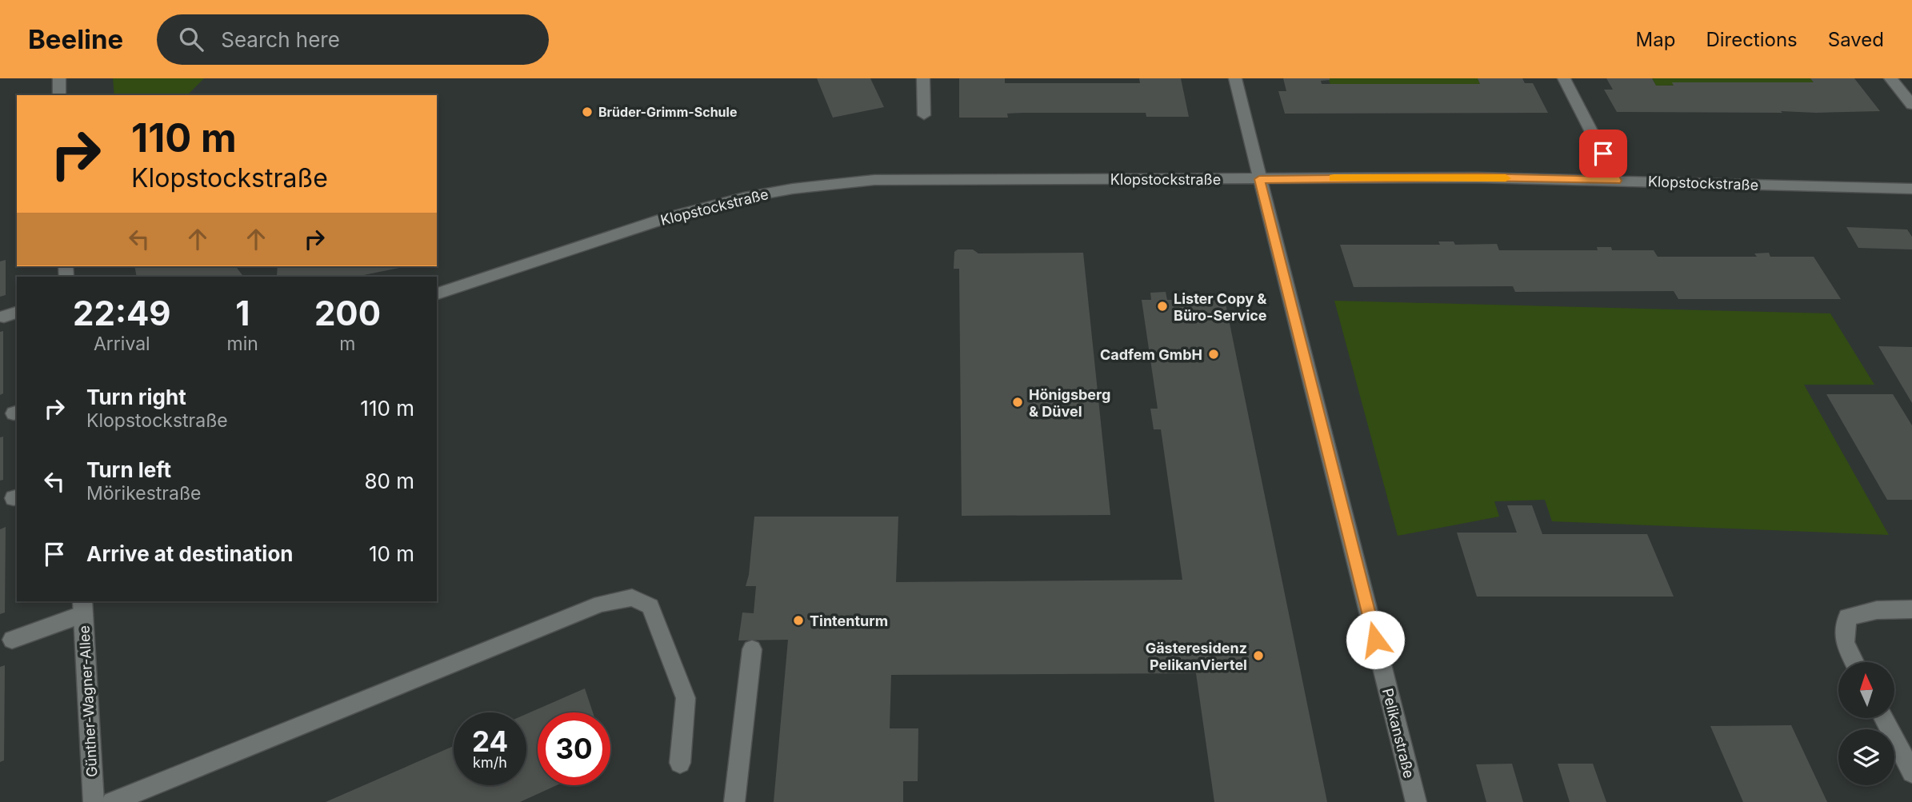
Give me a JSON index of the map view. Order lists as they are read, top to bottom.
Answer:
{
  "streets": {
    "street": ["Klopstockstraße", "Günther-Wagner-Allee", "Pelikanstraße"]
  },
  "crossings": [
    ["Klopstockstraße", "Pelikanstraße"]
  ],
  "places": [
    "Brüder-Grimm-Schule",
    "Lister Copy & Büro-Service",
    "Cadfem GmbH",
    "Hönigsberg & Düvel",
    "Tintenturm",
    "Gästeresidenz PelikanViertel"
  ],
  "north": "top",
  "page": {
    "header": "Beeline",
    "search": "Search here",
    "nav": ["Map", "Directions", "Saved"],
    "turn": ["110 m", "Klopstockstraße"],
    "eta": [
      "22:49",
      "Arrival",
      "1",
      "min",
      "200",
      "m"
    ],
    "list": [
      {
        "name": "Turn right",
        "note": "Klopstockstraße",
        "value": "110 m"
      },
      {
        "name": "Turn left",
        "note": "Mörikestraße",
        "value": "80 m"
      },
      {
        "name": "Arrive at destination",
        "value": "10 m"
      }
    ],
    "speed": "24 km/h",
    "limit": "30"
  }
}
